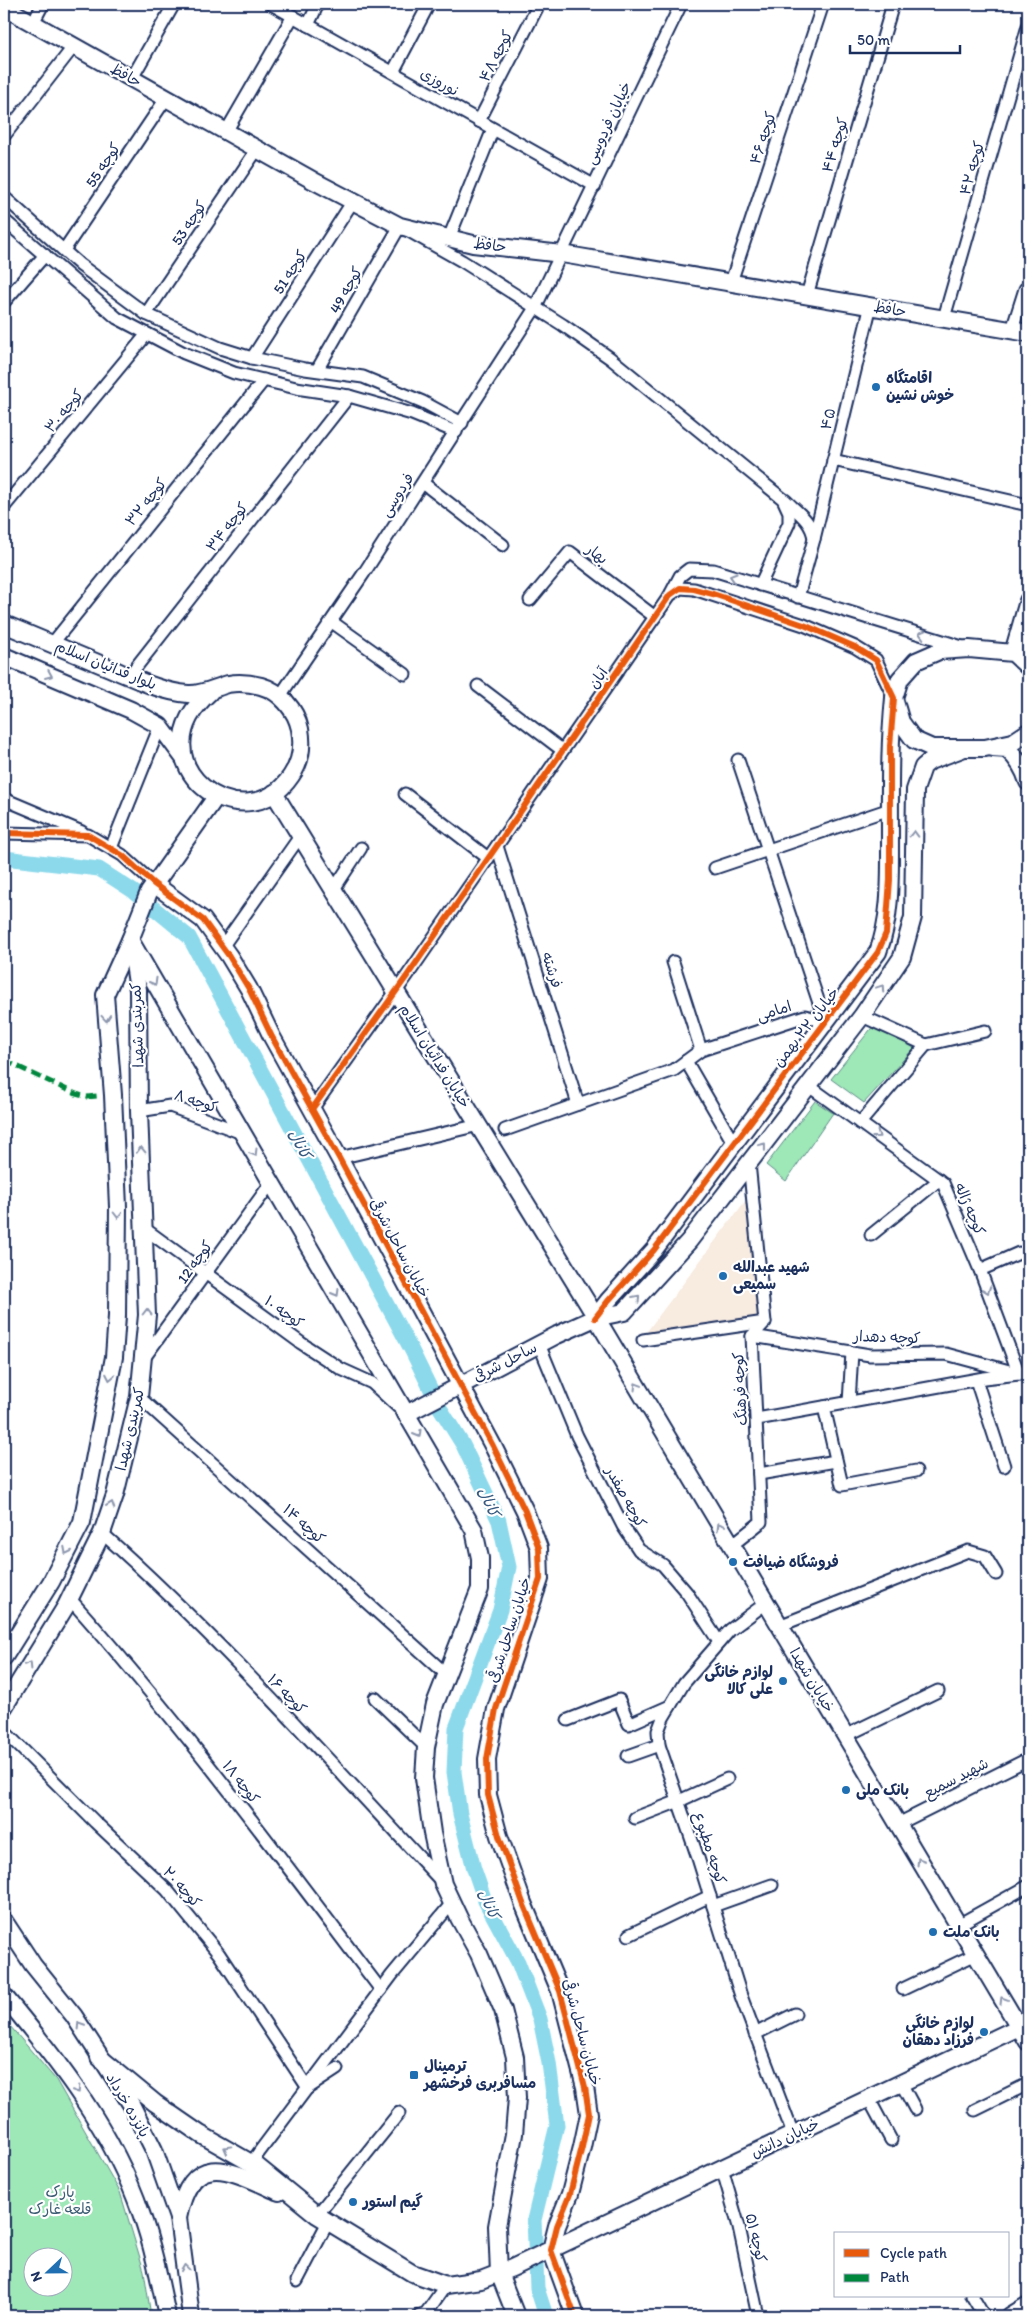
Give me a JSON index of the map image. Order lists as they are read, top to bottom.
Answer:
{
  "streets": {
    "street": [
      "کوچه ۴۸",
      "حافظ",
      "نوروزی",
      "خیابان فردوسی",
      "کوچه ۴۶",
      "کوچه ۴۴",
      "کوچه 55",
      "کوچه ۴۲",
      "کوچه 53",
      "کوچه 51",
      "کوچه 49",
      "کوچه ۳۰",
      "۴۵",
      "فردوسی",
      "کوچه ۳۲",
      "کوچه ۳۴",
      "بهار",
      "بلوار فدائیان اسلام",
      "آبان",
      "فرشته",
      "امامی",
      "کمربندی شهدا",
      "خیابان ۲۲ بهمن",
      "خیابان فدائیان اسلام",
      "کوچه ۸",
      "کوچه ژاله",
      "خیابان ساحل شرقی",
      "کوچه 12",
      "کوچه ۱۰",
      "کوچه دهدار",
      "ساحل شرقی",
      "کوچه فرهنگ",
      "کوچه صفدر",
      "کوچه ۱۴",
      "خیابان شهدا",
      "کوچه ۱۶",
      "شهید سمیع",
      "کوچه ۱۸",
      "کوچه مطبوع",
      "کوچه ۲۰",
      "پانزده خرداد",
      "خیابان دانش",
      "کوچه ۵۱"
    ]
  },
  "crossings": [
    ["کوچه ۴۸", "نوروزی"],
    ["حافظ", "خیابان فردوسی"],
    ["حافظ", "کوچه ۴۶"],
    ["حافظ", "کوچه ۴۴"],
    ["حافظ", "کوچه 55"],
    ["حافظ", "کوچه ۴۲"],
    ["حافظ", "کوچه 53"],
    ["حافظ", "کوچه 51"],
    ["حافظ", "کوچه 49"],
    ["حافظ", "۴۵"],
    ["نوروزی", "خیابان فردوسی"],
    ["خیابان فردوسی", "فردوسی"],
    ["فردوسی", "بلوار فدائیان اسلام"],
    ["فردوسی", "خیابان فدائیان اسلام"],
    ["کوچه ۳۲", "بلوار فدائیان اسلام"],
    ["کوچه ۳۴", "بلوار فدائیان اسلام"],
    ["بهار", "آبان"],
    ["بلوار فدائیان اسلام", "خیابان فدائیان اسلام"],
    ["آبان", "فرشته"],
    ["آبان", "خیابان فدائیان اسلام"],
    ["آبان", "خیابان ساحل شرقی"],
    ["فرشته", "امامی"],
    ["امامی", "خیابان ۲۲ بهمن"],
    ["کمربندی شهدا", "کوچه ۸"],
    ["کمربندی شهدا", "کوچه 12"],
    ["کمربندی شهدا", "کوچه ۱۰"],
    ["کمربندی شهدا", "کوچه ۱۴"],
    ["کمربندی شهدا", "کوچه ۱۶"],
    ["کمربندی شهدا", "کوچه ۱۸"],
    ["خیابان ۲۲ بهمن", "خیابان فدائیان اسلام"],
    ["خیابان ۲۲ بهمن", "ساحل شرقی"],
    ["خیابان ۲۲ بهمن", "خیابان شهدا"],
    ["خیابان فدائیان اسلام", "ساحل شرقی"],
    ["خیابان فدائیان اسلام", "خیابان شهدا"],
    ["کوچه ژاله", "کوچه دهدار"],
    ["خیابان ساحل شرقی", "ساحل شرقی"],
    ["خیابان ساحل شرقی", "خیابان دانش"],
    ["کوچه 12", "کوچه ۱۰"],
    ["کوچه ۱۰", "ساحل شرقی"],
    ["کوچه دهدار", "کوچه فرهنگ"],
    ["ساحل شرقی", "کوچه صفدر"],
    ["ساحل شرقی", "خیابان شهدا"],
    ["کوچه فرهنگ", "خیابان شهدا"],
    ["کوچه صفدر", "کوچه مطبوع"],
    ["خیابان شهدا", "شهید سمیع"],
    ["خیابان شهدا", "کوچه مطبوع"],
    ["خیابان شهدا", "خیابان دانش"],
    ["کوچه مطبوع", "خیابان دانش"],
    ["خیابان دانش", "کوچه ۵۱"]
  ],
  "one_way": ["کوچه ژاله", "خیابان شهدا"],
  "water": ["کانال"],
  "parks": ["پارک قلعه غارک"],
  "places": {
    "other": [
      "اقامتگاه خوش نشین",
      "شهید عبدالله سمیعی",
      "فروشگاه ضیافت",
      "لوازم خانگی علی کالا",
      "بانک ملی",
      "بانک ملت",
      "لوازم خانگی فرزاد دهقان",
      "گیم استور"
    ],
    "transit": ["ترمینال مسافربری فرخشهر"]
  },
  "legend": ["Cycle path", "Path"],
  "scale_bar": "50 m",
  "north": "left"
}
